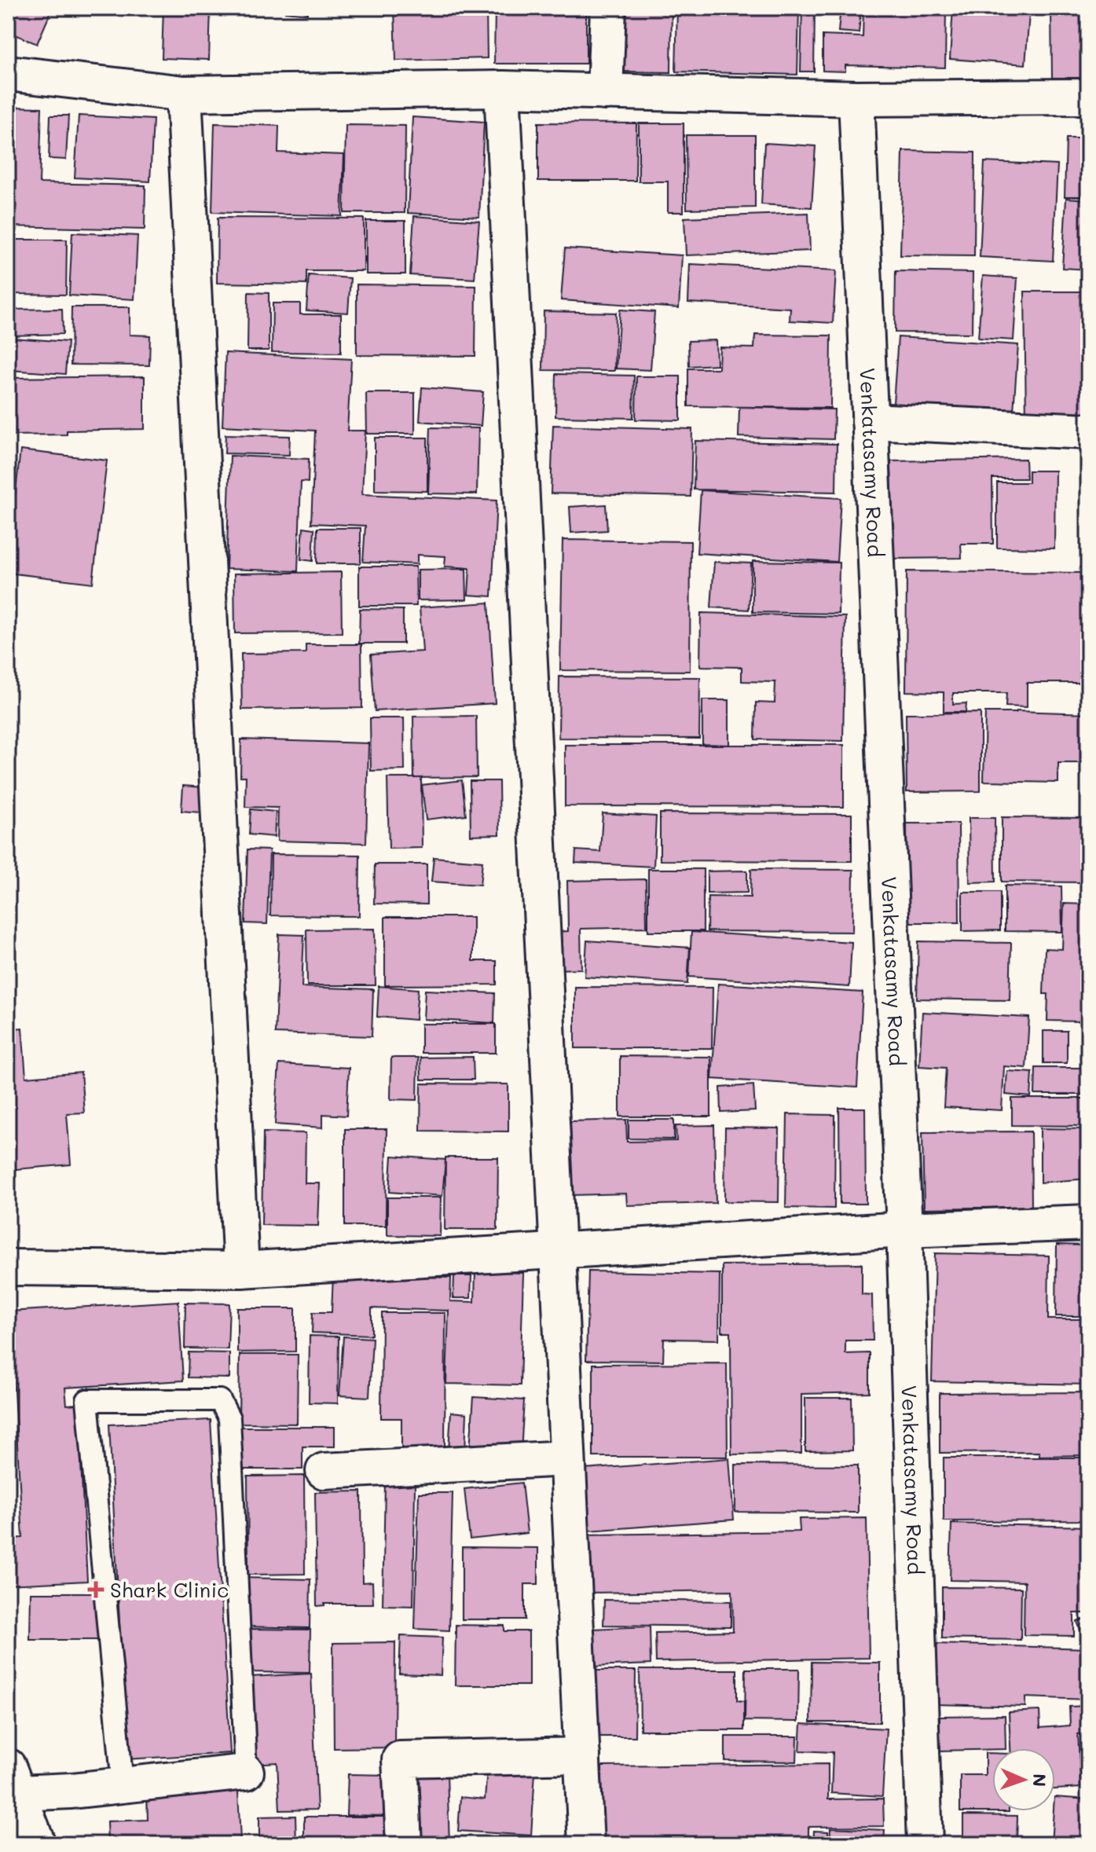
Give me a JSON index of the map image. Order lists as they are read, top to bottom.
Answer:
{
  "streets": {
    "street": ["Venkatasamy Road"]
  },
  "places": {
    "health": ["Shark Clinic"]
  },
  "north": "right"
}
